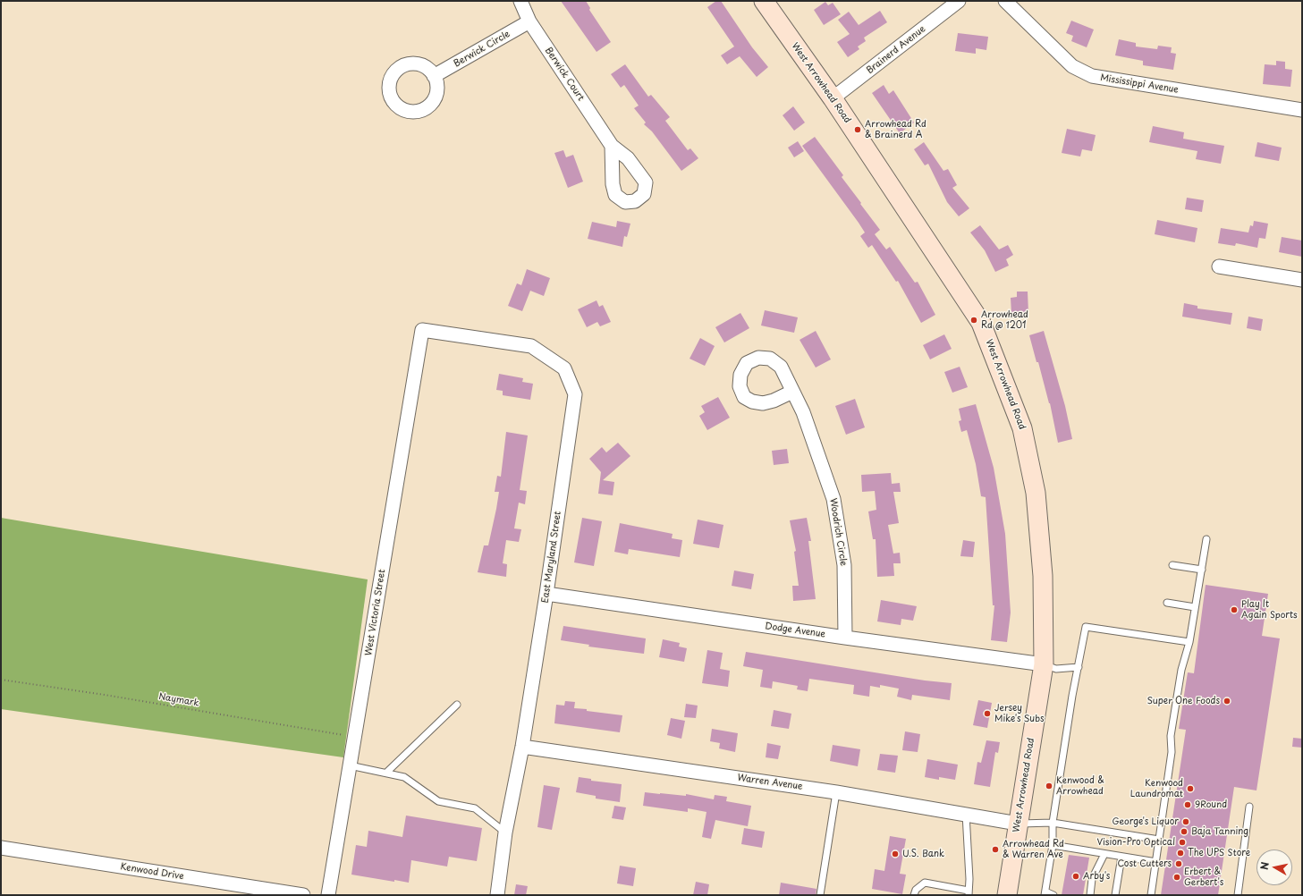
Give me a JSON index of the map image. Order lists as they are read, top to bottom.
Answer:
{
  "streets": {
    "street": [
      "Berwick Circle",
      "Brainerd Avenue",
      "Berwick Court",
      "West Arrowhead Road",
      "Mississippi Avenue",
      "Woodrich Circle",
      "East Maryland Street",
      "West Victoria Street",
      "Dodge Avenue",
      "Warren Avenue",
      "Kenwood Drive"
    ],
    "path": ["Naymark"]
  },
  "crossings": [
    ["Berwick Circle", "Berwick Court"],
    ["Brainerd Avenue", "West Arrowhead Road"],
    ["West Arrowhead Road", "Dodge Avenue"],
    ["West Arrowhead Road", "Warren Avenue"],
    ["Woodrich Circle", "Dodge Avenue"],
    ["East Maryland Street", "West Victoria Street"],
    ["East Maryland Street", "Dodge Avenue"],
    ["East Maryland Street", "Warren Avenue"],
    ["West Victoria Street", "Naymark"]
  ],
  "places": [
    "Arrowhead Rd & Brainerd A",
    "Arrowhead Rd @ 1201",
    "Play It Again Sports",
    "Super One Foods",
    "Jersey Mike's Subs",
    "Kenwood & Arrowhead",
    "Kenwood Laundromat",
    "9Round",
    "George's Liquor",
    "Baja Tanning",
    "Vision-Pro Optical",
    "Arrowhead Rd & Warren Ave",
    "The UPS Store",
    "U.S. Bank",
    "Cost Cutters",
    "Arby's",
    "Erbert & Gerbert's"
  ],
  "north": "left"
}
